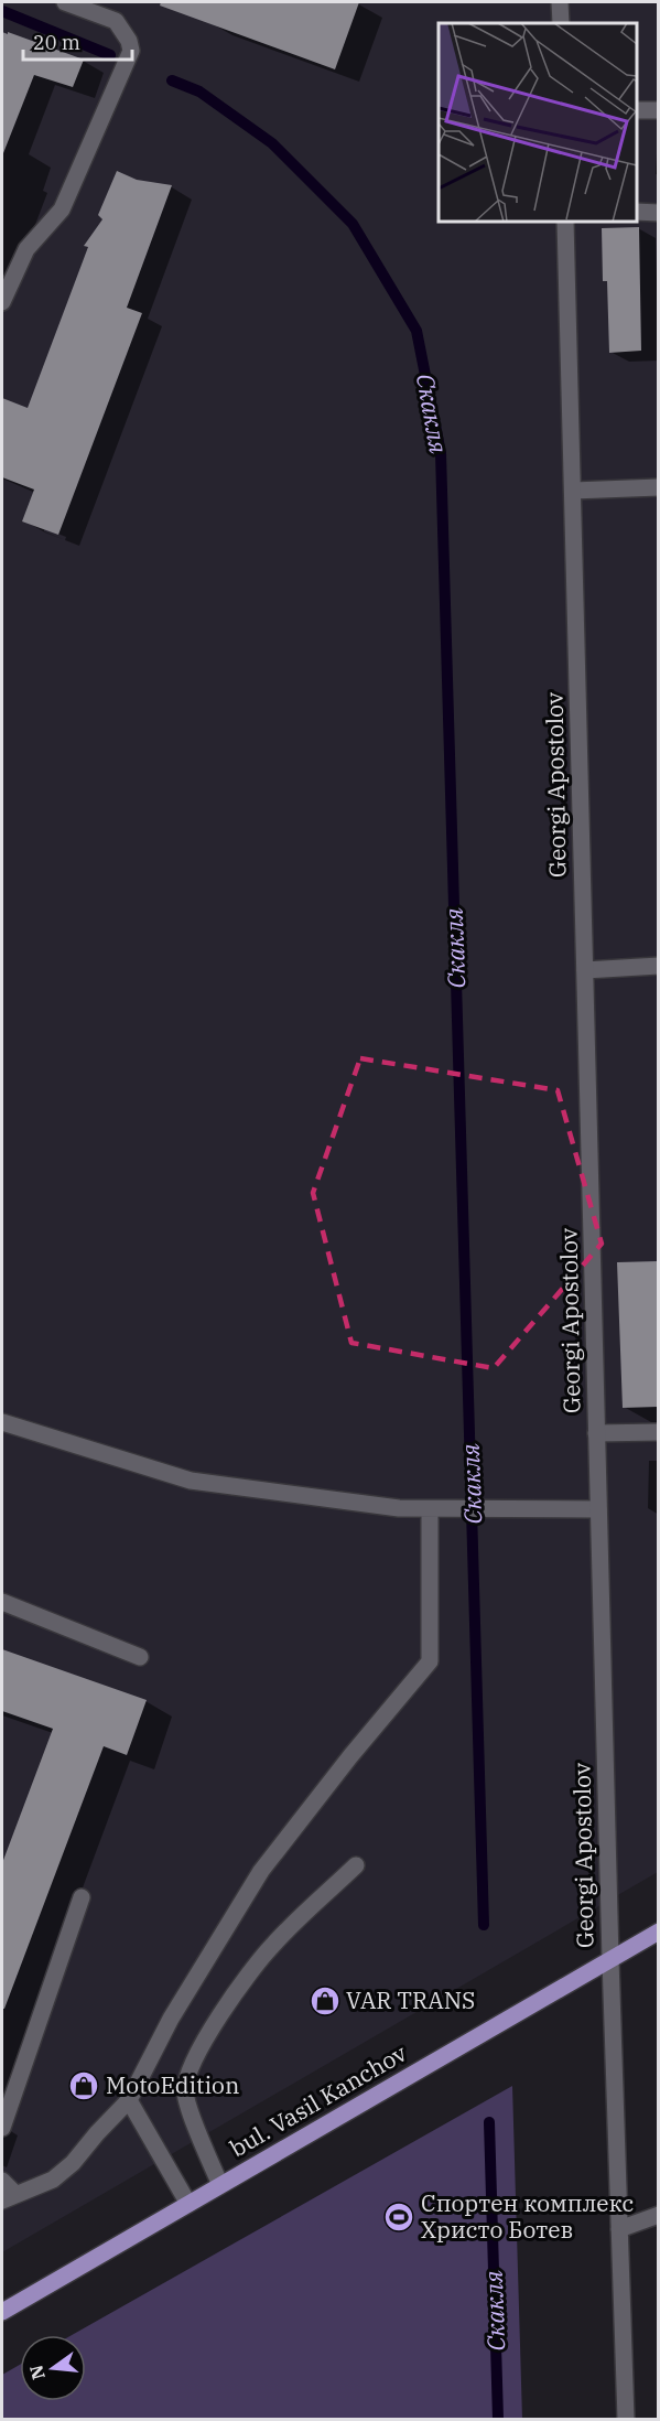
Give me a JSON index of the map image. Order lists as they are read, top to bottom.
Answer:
{
  "streets": {
    "main road": ["bul. Vasil Kanchov"],
    "street": ["Georgi Apostolov"]
  },
  "crossings": [
    ["Georgi Apostolov", "bul. Vasil Kanchov"]
  ],
  "water": ["Скакля"],
  "places": {
    "shop": ["VAR TRANS", "MotoEdition"],
    "sports": ["Спортен комплекс Христо Ботев"]
  },
  "scale_bar": "20 m",
  "north": "left"
}
